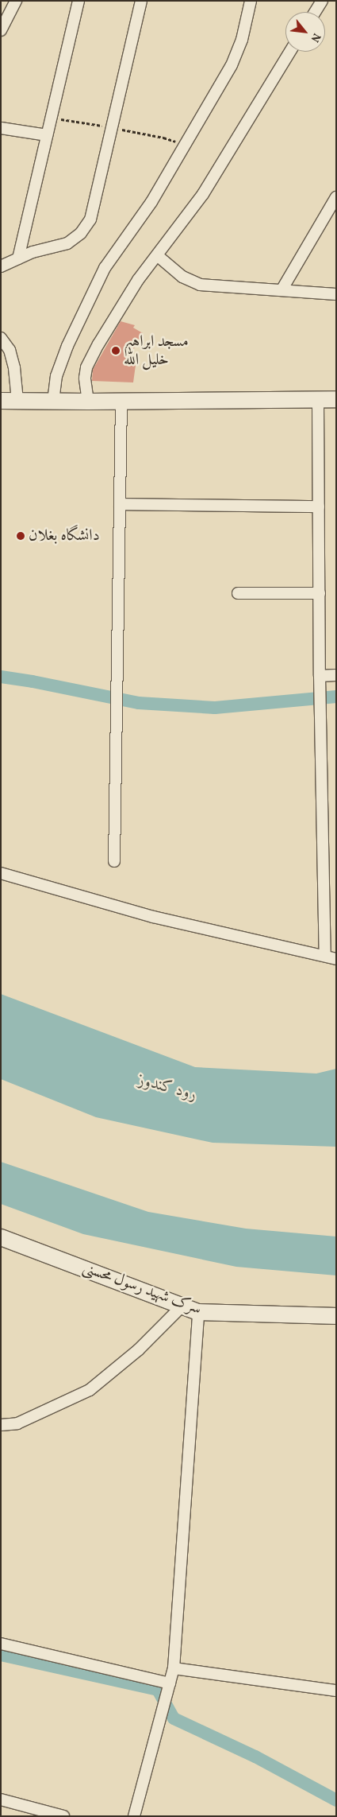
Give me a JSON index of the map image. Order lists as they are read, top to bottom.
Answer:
{
  "streets": {
    "street": ["سرک شهید رسول محسنی"]
  },
  "water": ["رود کندوز"],
  "places": ["مسجد ابراهیم خلیل الله", "دانشگاه بغلان"],
  "north": "bottom right"
}
